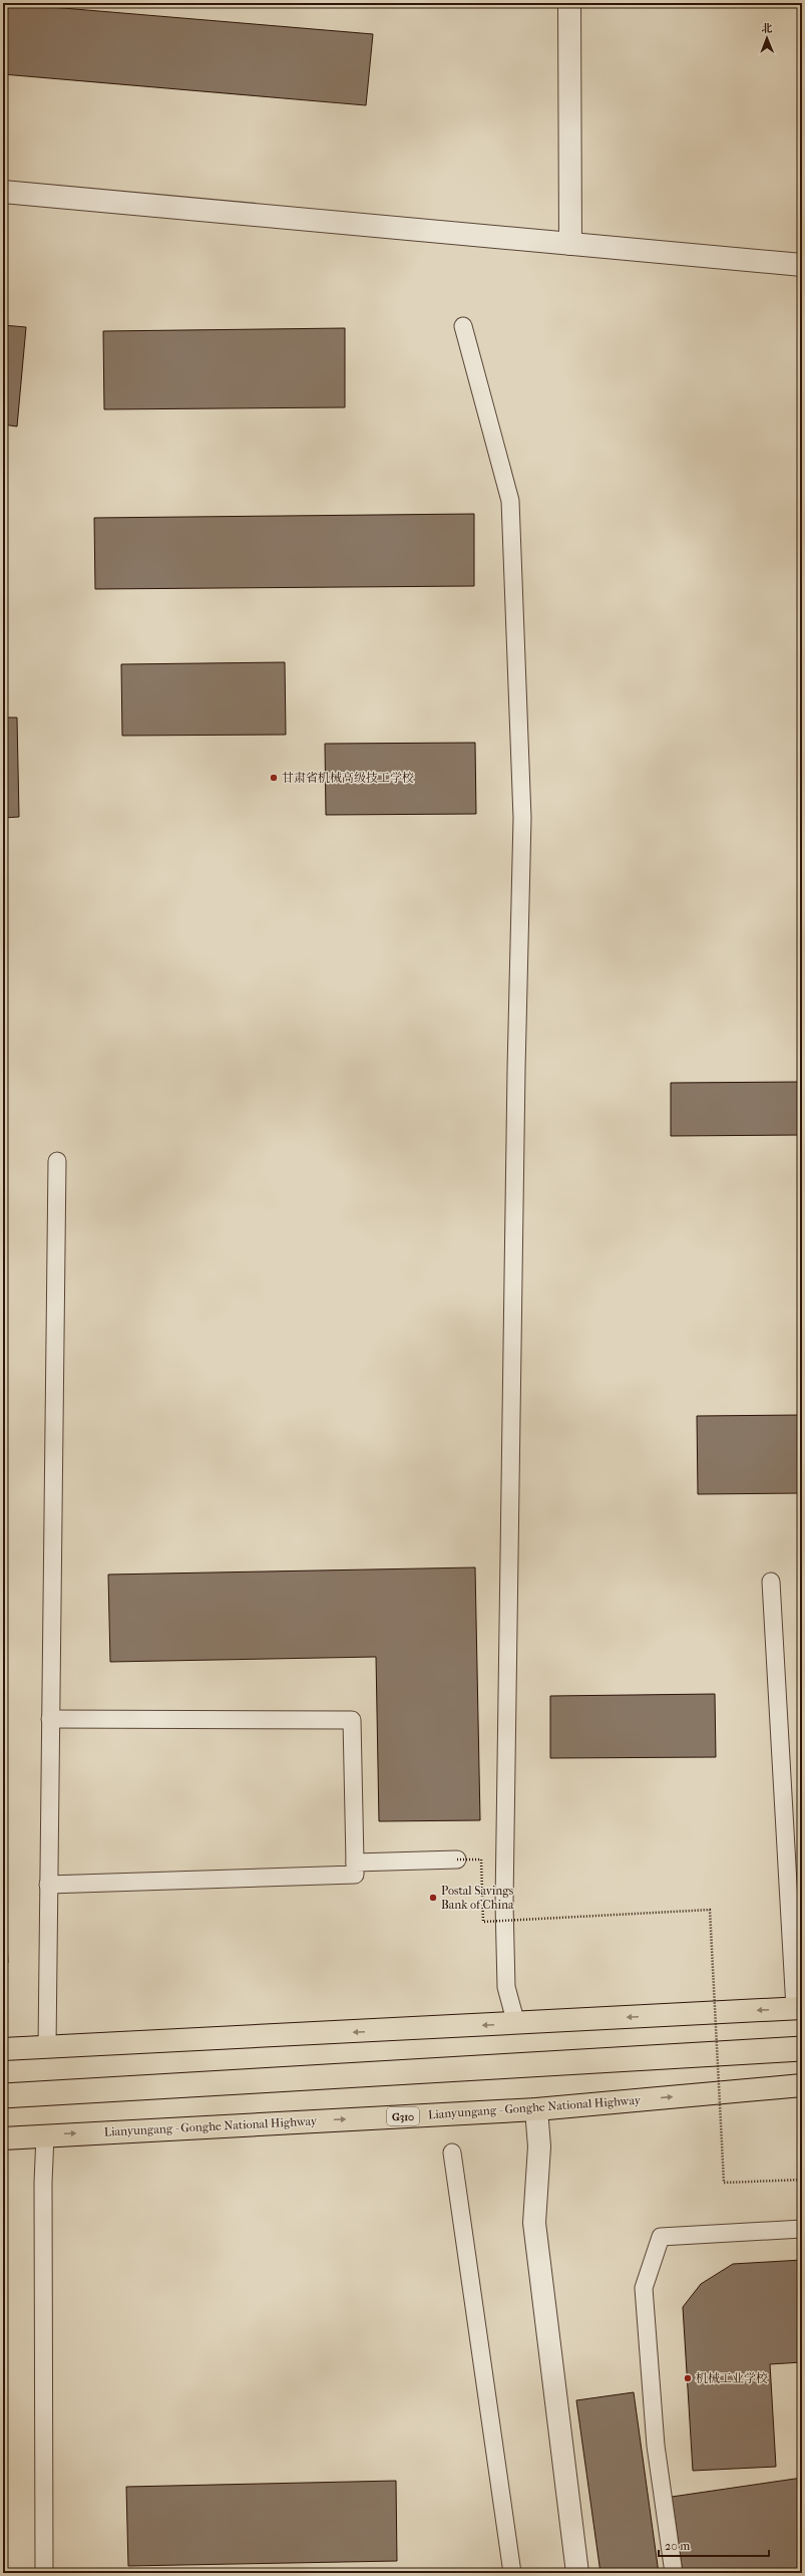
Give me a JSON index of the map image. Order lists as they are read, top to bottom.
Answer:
{
  "streets": {
    "highway": ["Lianyungang - Gonghe National Highway", "G310"]
  },
  "places": ["甘肃省机械高级技工学校", "Postal Savings Bank of China", "机械工业学校"],
  "scale_bar": "20 m",
  "north": "top"
}
